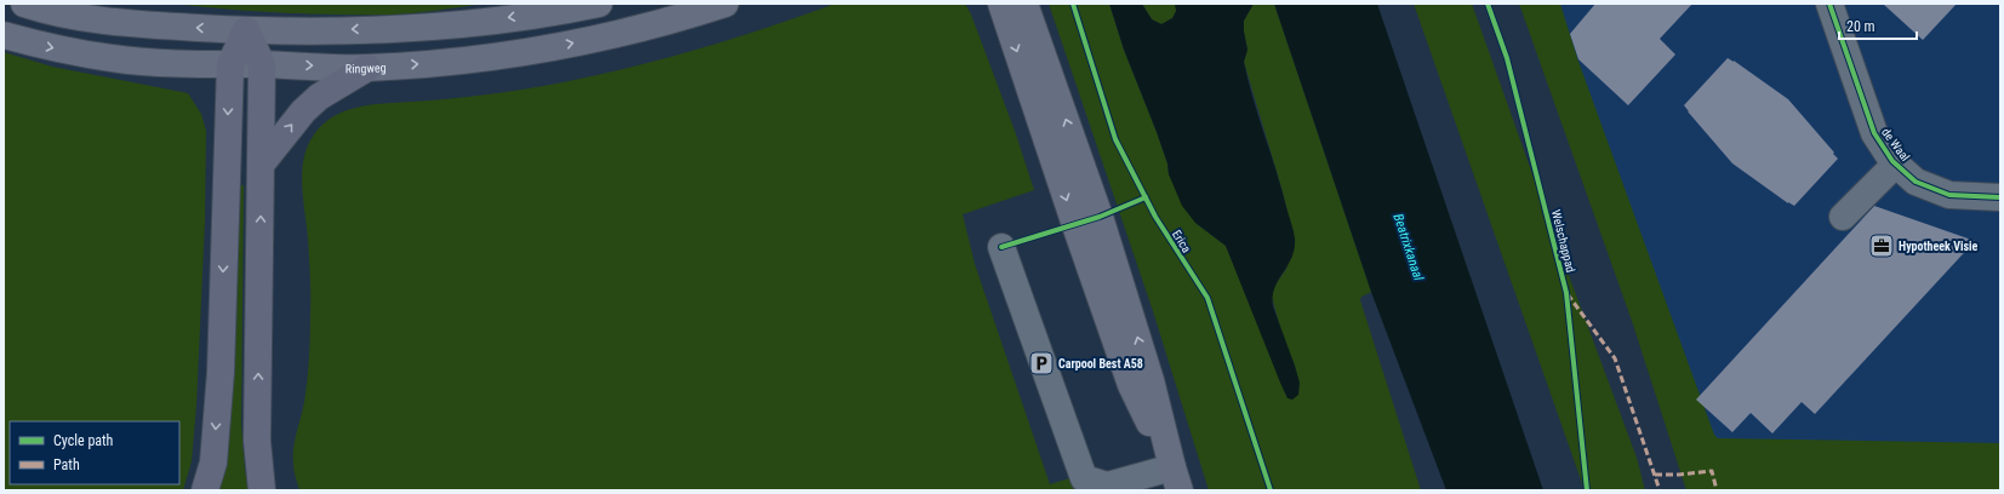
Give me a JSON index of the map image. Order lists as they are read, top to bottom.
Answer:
{
  "streets": {
    "main road": ["Ringweg"],
    "street": ["de Waal"],
    "cycle path": ["Erica", "Welschappad"]
  },
  "water": ["Beatrixkanaal"],
  "places": {
    "office": ["Hypotheek Visie"],
    "parking": ["Carpool Best A58"]
  },
  "legend": ["Cycle path", "Path"],
  "scale_bar": "20 m"
}
